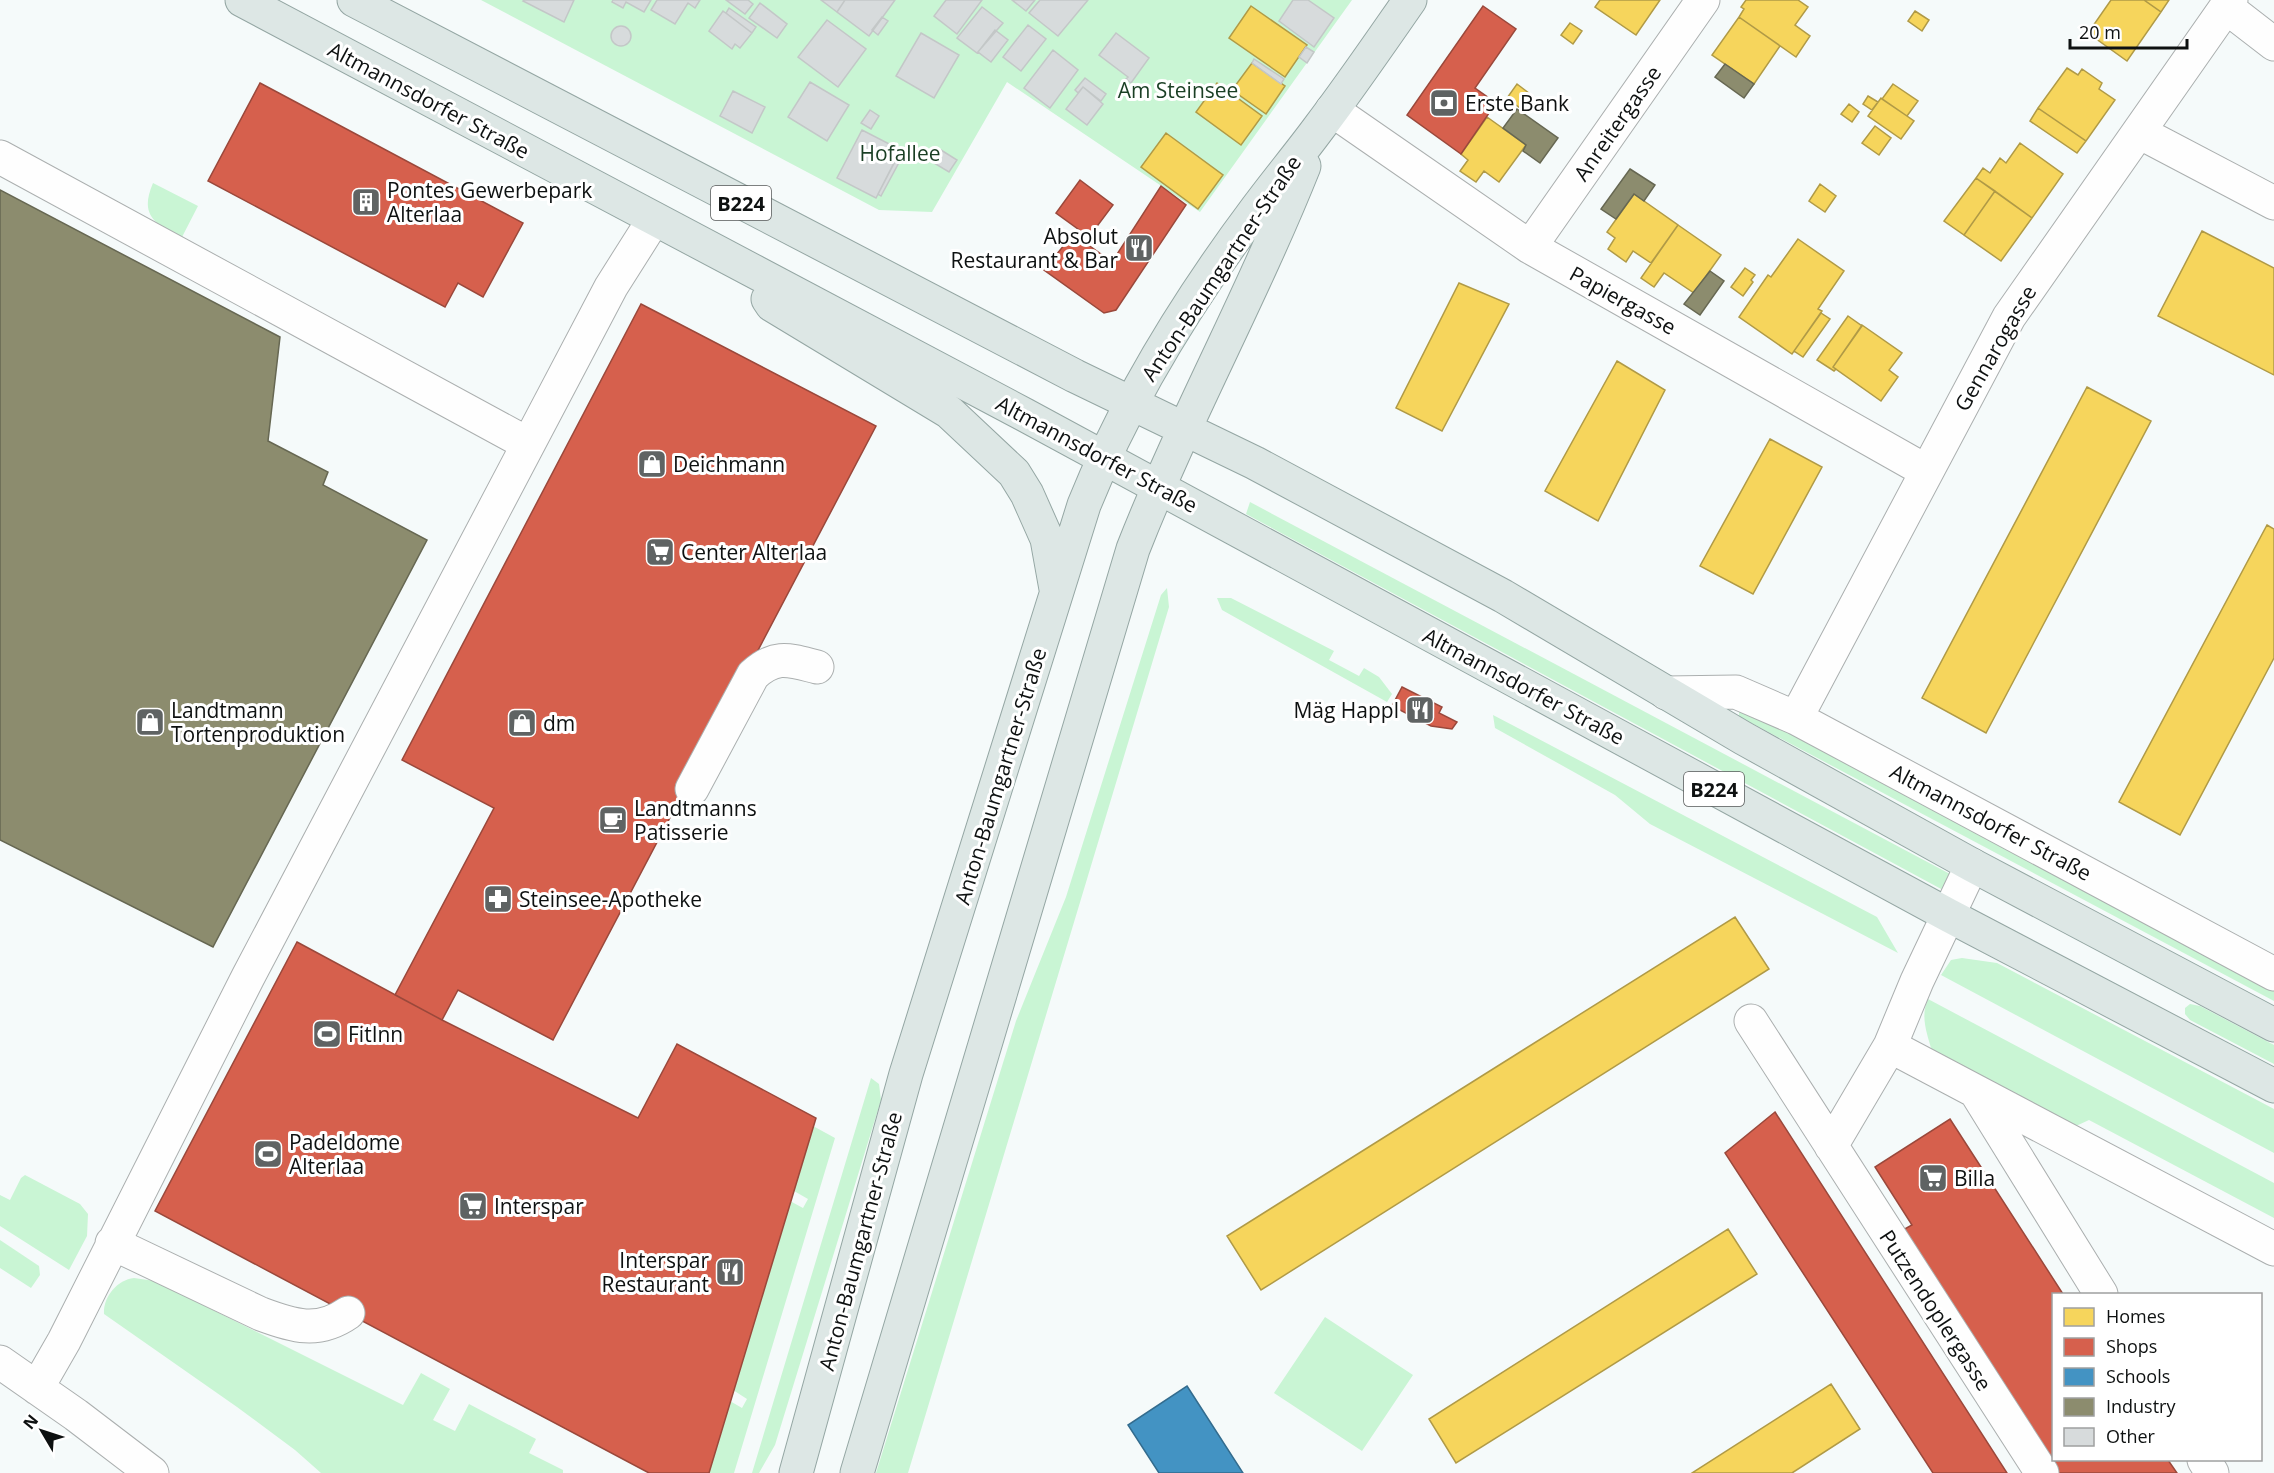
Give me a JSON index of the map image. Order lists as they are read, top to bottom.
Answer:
{
  "streets": {
    "main road": ["Altmannsdorfer Straße", "B224", "Anton-Baumgartner-Straße"],
    "street": [
      "Anreitergasse",
      "Papiergasse",
      "Gennarogasse",
      "Putzendoplergasse"
    ]
  },
  "crossings": [
    ["Altmannsdorfer Straße", "B224"],
    ["Altmannsdorfer Straße", "Anton-Baumgartner-Straße"],
    ["Altmannsdorfer Straße", "Gennarogasse"],
    ["Anreitergasse", "Papiergasse"],
    ["B224", "Anton-Baumgartner-Straße"],
    ["Anton-Baumgartner-Straße", "Papiergasse"],
    ["Papiergasse", "Gennarogasse"]
  ],
  "parks": ["Am Steinsee", "Hofallee"],
  "places": {
    "bank": ["Erste Bank"],
    "building": ["Pontes Gewerbepark Alterlaa"],
    "restaurant": ["Absolut Restaurant & Bar", "Mäg Happl", "Interspar Restaurant"],
    "shop": ["Deichmann", "Landtmann Tortenproduktion", "dm"],
    "supermarket": ["Center Alterlaa", "Billa", "Interspar"],
    "cafe": ["Landtmanns Patisserie"],
    "pharmacy": ["Steinsee-Apotheke"],
    "sports": ["FitInn", "Padeldome Alterlaa"]
  },
  "legend": [
    "Homes",
    "Shops",
    "Schools",
    "Industry",
    "Other"
  ],
  "scale_bar": "20 m",
  "north": "top left"
}
